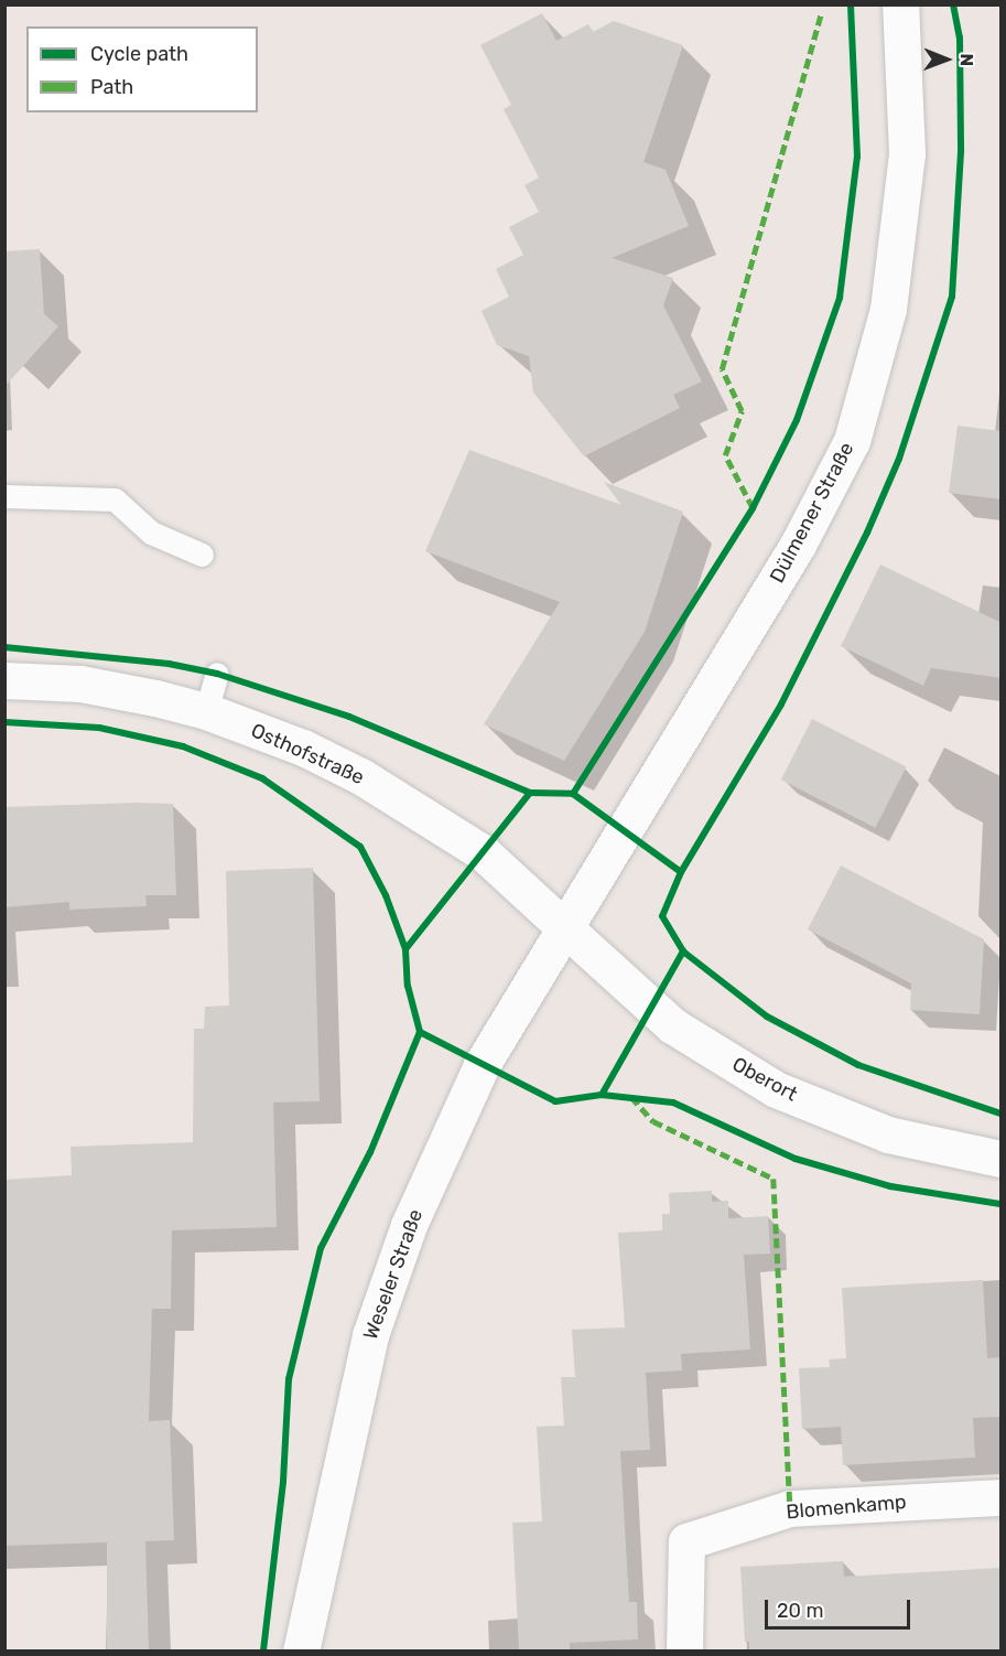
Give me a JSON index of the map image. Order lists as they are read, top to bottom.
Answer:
{
  "streets": {
    "main road": [
      "Dülmener Straße",
      "Osthofstraße",
      "Oberort",
      "Weseler Straße",
      "Blomenkamp"
    ]
  },
  "crossings": [
    ["Dülmener Straße", "Osthofstraße"],
    ["Dülmener Straße", "Oberort"],
    ["Dülmener Straße", "Weseler Straße"],
    ["Osthofstraße", "Oberort"],
    ["Osthofstraße", "Weseler Straße"],
    ["Oberort", "Weseler Straße"]
  ],
  "legend": ["Cycle path", "Path"],
  "scale_bar": "20 m",
  "north": "right"
}
